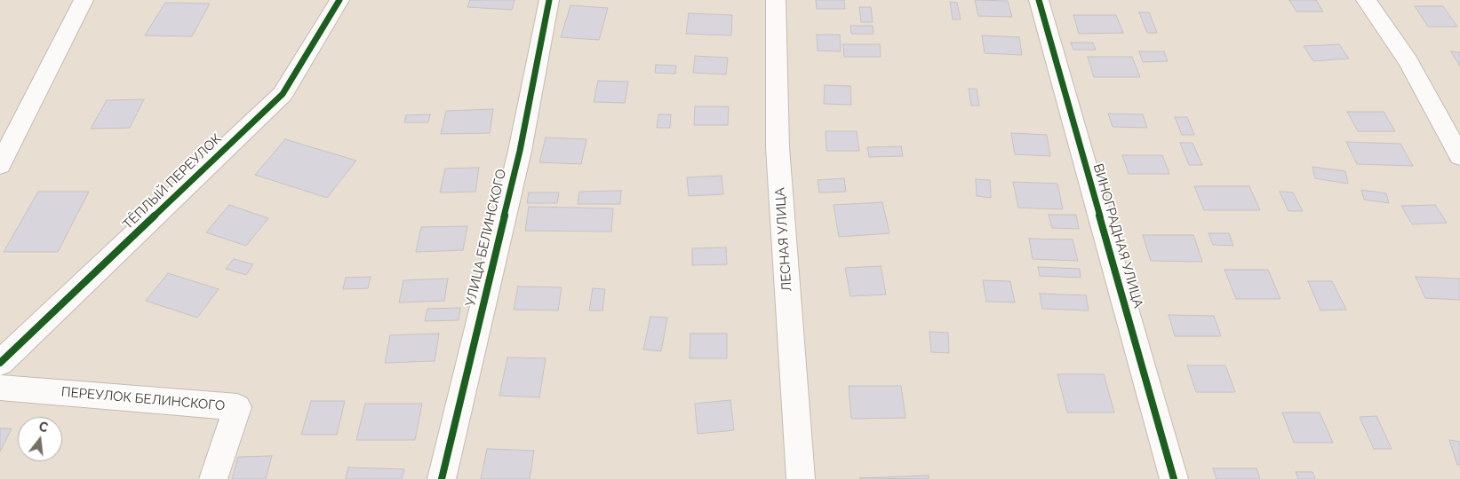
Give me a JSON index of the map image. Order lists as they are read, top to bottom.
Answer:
{
  "streets": {
    "street": [
      "ТЁПЛЫЙ ПЕРЕУЛОК",
      "ВИНОГРАДНАЯ УЛИЦА",
      "УЛИЦА БЕЛИНСКОГО",
      "ЛЕСНАЯ УЛИЦА",
      "ПЕРЕУЛОК БЕЛИНСКОГО"
    ]
  },
  "north": "top"
}
